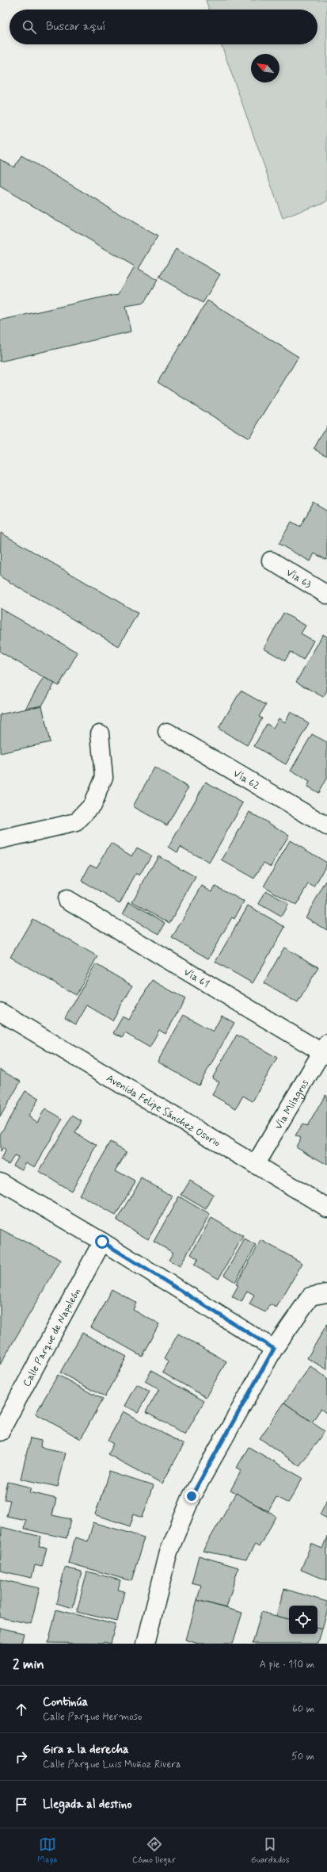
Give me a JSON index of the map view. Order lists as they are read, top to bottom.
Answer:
{
  "streets": {
    "street": [
      "Vía 63",
      "Vía 62",
      "Vía 61",
      "Vía Milagros",
      "Avenida Felipe Sánchez Osorio",
      "Calle Parque de Napoleón"
    ]
  },
  "crossings": [
    ["Vía 61", "Vía Milagros"],
    ["Vía Milagros", "Avenida Felipe Sánchez Osorio"]
  ],
  "north": "top left",
  "page": {
    "search": "Buscar aquí",
    "heading": ["2 min", "A pie · 110 m"],
    "list": [
      ["Continúa", "Calle Parque Hermoso", "60 m"],
      ["Gira a la derecha", "Calle Parque Luis Muñoz Rivera", "50 m"],
      "Llegada al destino"
    ],
    "nav": ["Mapa", "Cómo llegar", "Guardados"]
  }
}
